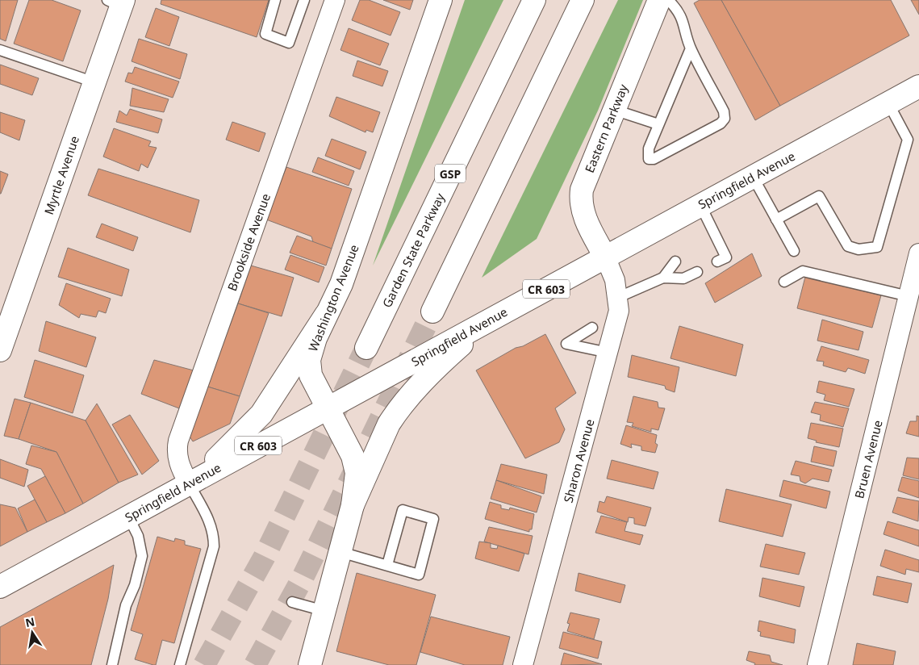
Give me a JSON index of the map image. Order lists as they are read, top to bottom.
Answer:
{
  "streets": {
    "main road": [
      "Eastern Parkway",
      "GSP",
      "Myrtle Avenue",
      "Springfield Avenue",
      "Garden State Parkway",
      "CR 603",
      "Washington Avenue"
    ],
    "street": ["Brookside Avenue", "Bruen Avenue", "Sharon Avenue"]
  },
  "crossings": [
    ["Eastern Parkway", "Springfield Avenue"],
    ["Eastern Parkway", "Sharon Avenue"],
    ["Springfield Avenue", "Brookside Avenue"],
    ["Springfield Avenue", "Washington Avenue"],
    ["Springfield Avenue", "Sharon Avenue"]
  ],
  "north": "top"
}
